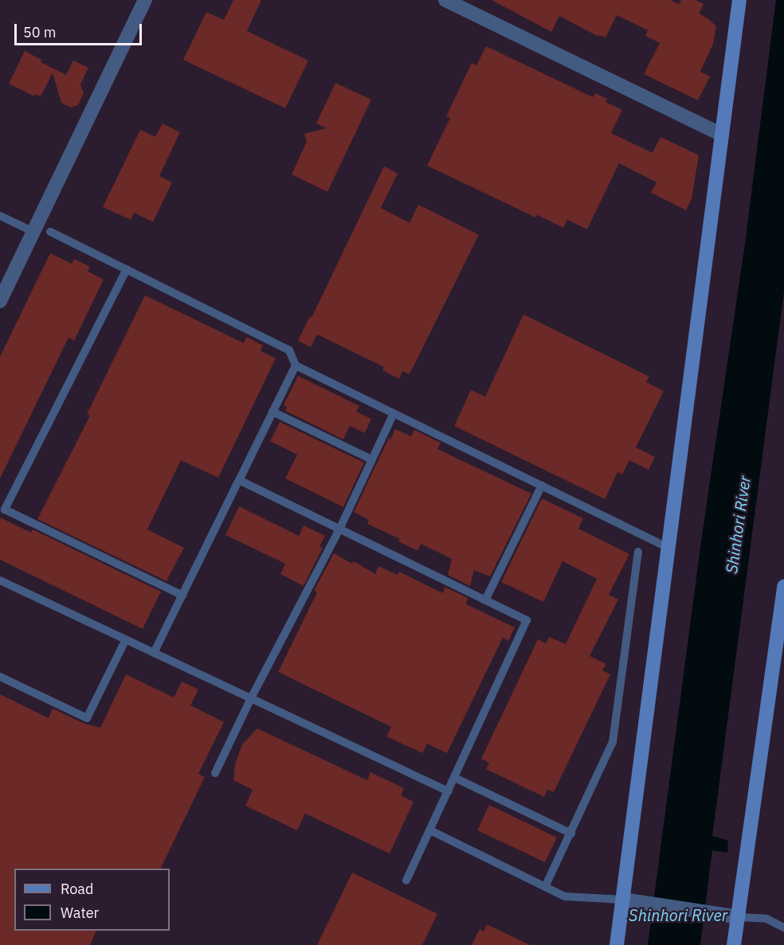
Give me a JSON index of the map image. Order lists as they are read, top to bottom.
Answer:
{
  "water": ["Shinhori River"],
  "legend": ["Road", "Water"],
  "scale_bar": "50 m"
}
